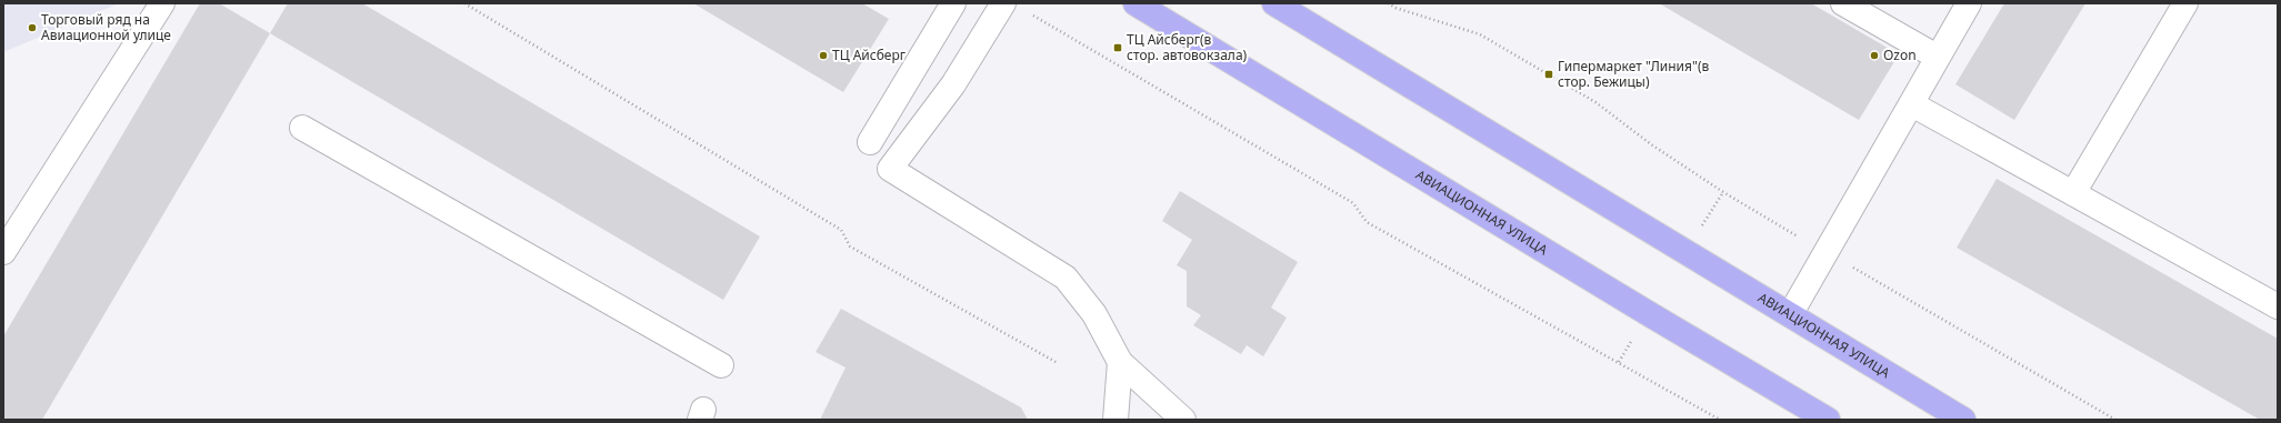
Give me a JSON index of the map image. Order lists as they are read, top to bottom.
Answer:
{
  "streets": {
    "main road": ["АВИАЦИОННАЯ УЛИЦА"]
  },
  "places": {
    "other": ["Торговый ряд на Авиационной улице", "ТЦ Айсберг", "Ozon"],
    "transit": ["ТЦ Айсберг(в стор. автовокзала)", "Гипермаркет \"Линия\"(в стор. Бежицы)"]
  }
}
